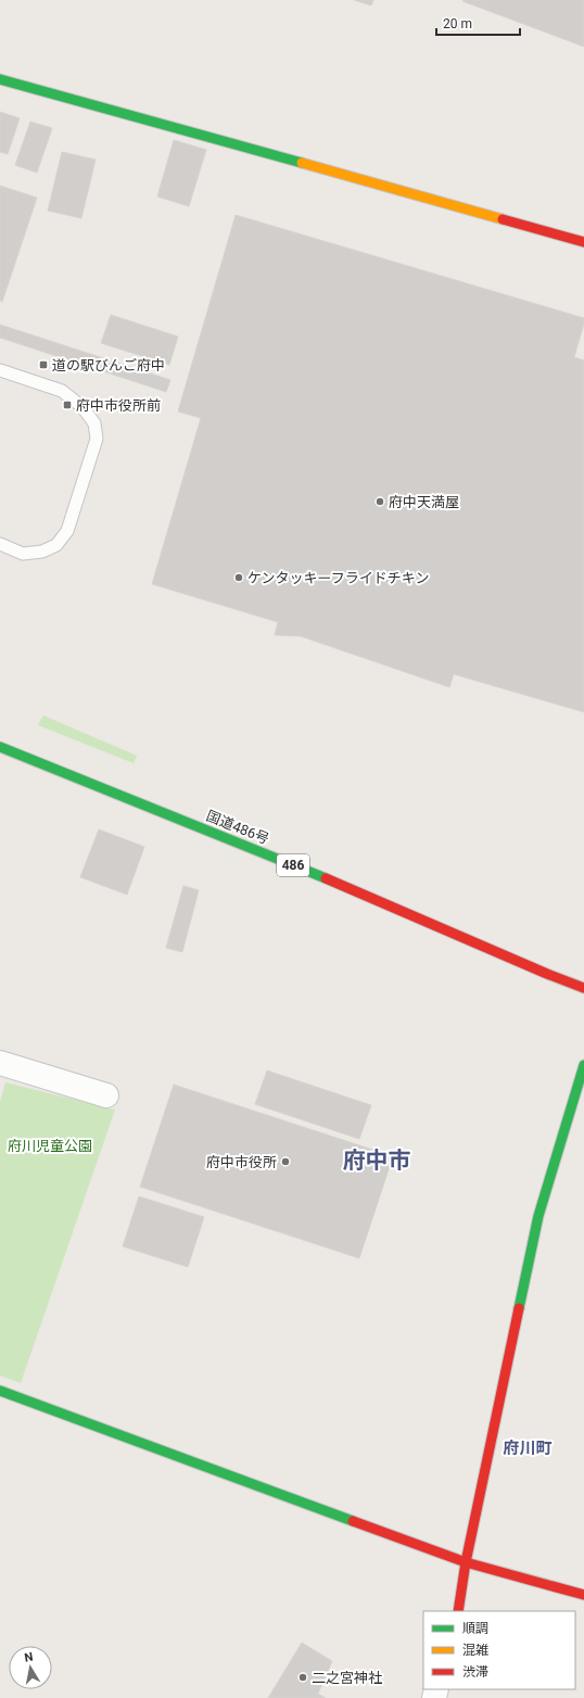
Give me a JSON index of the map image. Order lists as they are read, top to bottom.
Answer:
{
  "streets": {
    "main road": ["国道486号", "486"]
  },
  "districts": ["府中市", "府川町"],
  "parks": ["府川児童公園"],
  "places": {
    "transit": ["道の駅びんご府中", "府中市役所前"],
    "other": [
      "府中天満屋",
      "ケンタッキーフライドチキン",
      "府中市役所",
      "二之宮神社"
    ]
  },
  "legend": ["順調", "混雑", "渋滞"],
  "scale_bar": "20 m",
  "north": "top"
}
